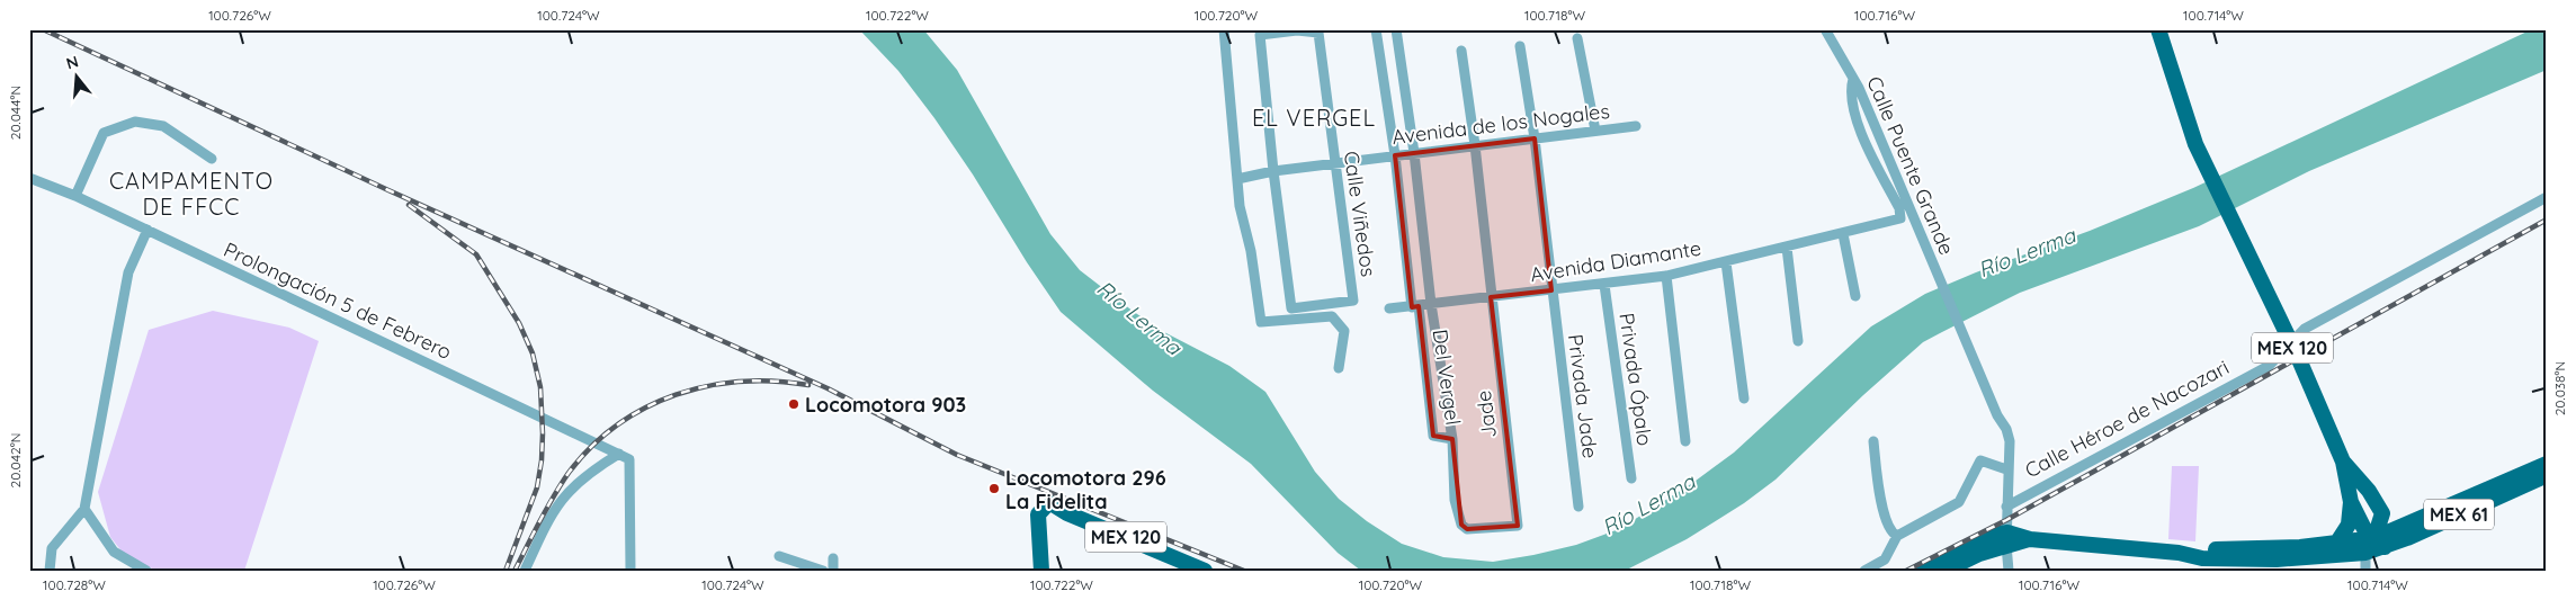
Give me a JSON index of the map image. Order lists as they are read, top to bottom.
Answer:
{
  "streets": {
    "main road": ["MEX 120", "MEX 61"],
    "street": [
      "Avenida de los Nogales",
      "Calle Puente Grande",
      "Calle Viñedos",
      "Avenida Diamante",
      "Prolongación 5 de Febrero",
      "Del Vergel",
      "Privada Ópalo",
      "Privada Jade",
      "Jade",
      "Calle Héroe de Nacozari"
    ]
  },
  "crossings": [
    ["Avenida de los Nogales", "Calle Viñedos"],
    ["Avenida de los Nogales", "Del Vergel"],
    ["Avenida de los Nogales", "Privada Jade"],
    ["Avenida de los Nogales", "Jade"],
    ["Calle Puente Grande", "Avenida Diamante"],
    ["Calle Puente Grande", "Calle Héroe de Nacozari"],
    ["Avenida Diamante", "Del Vergel"],
    ["Avenida Diamante", "Privada Ópalo"],
    ["Avenida Diamante", "Privada Jade"],
    ["Avenida Diamante", "Jade"],
    ["MEX 120", "Calle Héroe de Nacozari"],
    ["MEX 120", "MEX 61"],
    ["Del Vergel", "Jade"]
  ],
  "districts": ["EL VERGEL", "CAMPAMENTO DE FFCC"],
  "water": ["Río Lerma"],
  "places": ["Locomotora 903", "Locomotora 296 La Fidelita"],
  "north": "top",
  "coordinates": [
    "100.726°W",
    "100.724°W",
    "100.722°W",
    "100.720°W",
    "100.718°W",
    "100.716°W",
    "100.714°W",
    "20.044°N",
    "20.038°N",
    "20.042°N",
    "100.728°W"
  ]
}
